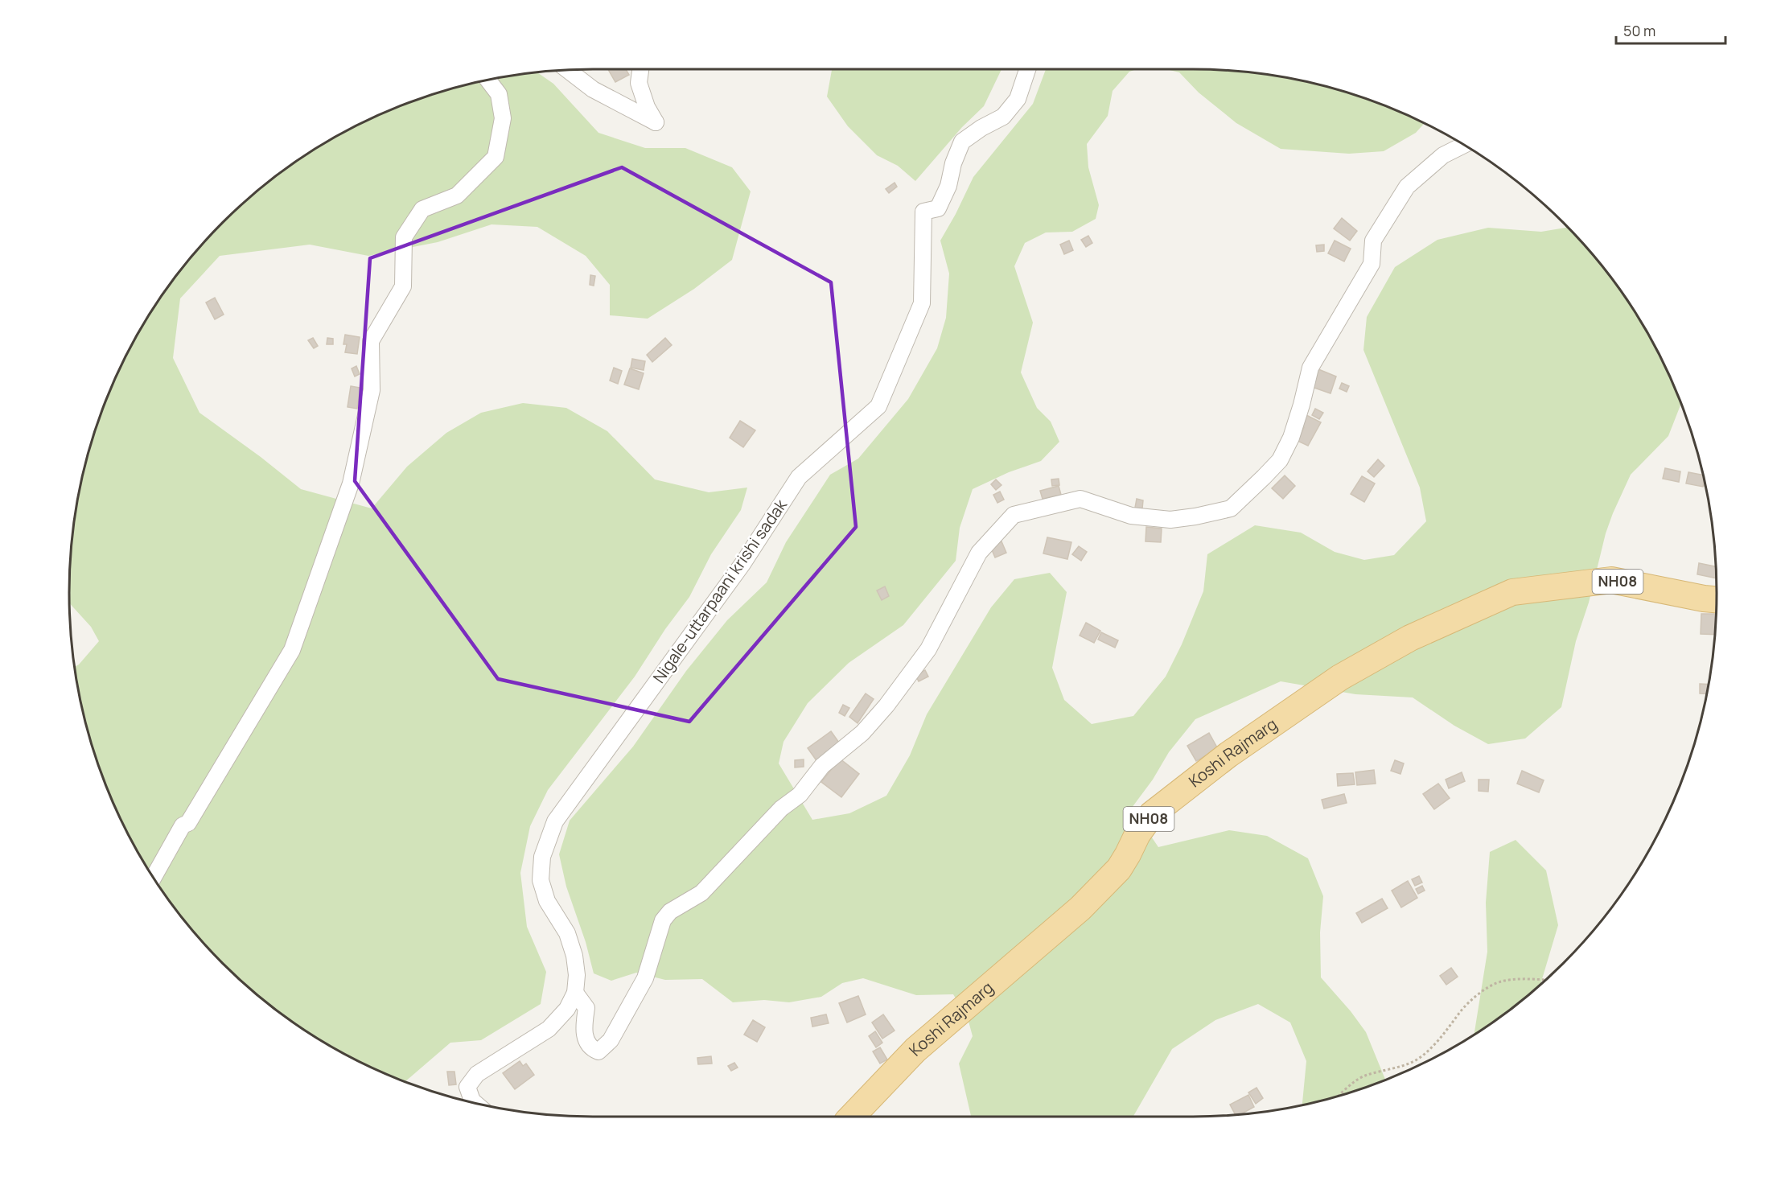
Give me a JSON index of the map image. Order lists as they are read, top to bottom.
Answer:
{
  "streets": {
    "main road": ["NH08", "Koshi Rajmarg"],
    "street": ["Nigale-uttarpaani krishi sadak"]
  },
  "scale_bar": "50 m"
}
